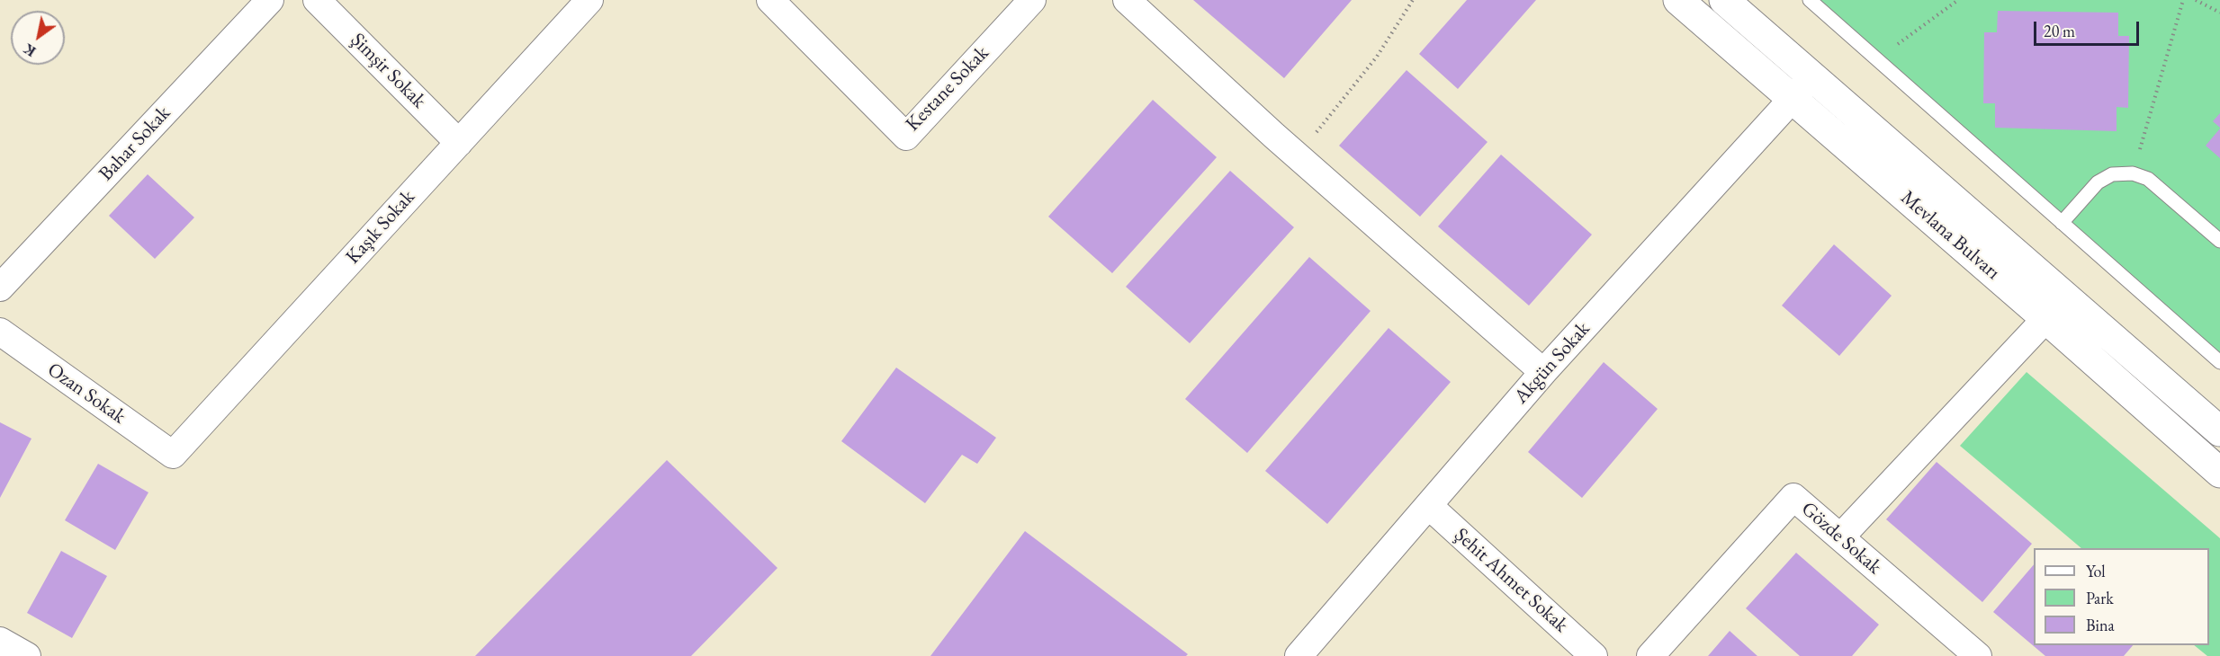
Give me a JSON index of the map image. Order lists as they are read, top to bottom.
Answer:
{
  "streets": {
    "street": [
      "Şimşir Sokak",
      "Kestane Sokak",
      "Bahar Sokak",
      "Kaşık Sokak",
      "Mevlana Bulvarı",
      "Akgün Sokak",
      "Ozan Sokak",
      "Gözde Sokak",
      "Şehit Ahmet Sokak"
    ]
  },
  "crossings": [
    ["Şimşir Sokak", "Kaşık Sokak"],
    ["Kaşık Sokak", "Ozan Sokak"],
    ["Mevlana Bulvarı", "Akgün Sokak"],
    ["Akgün Sokak", "Şehit Ahmet Sokak"]
  ],
  "legend": ["Yol", "Park", "Bina"],
  "scale_bar": "20 m",
  "north": "bottom left"
}
